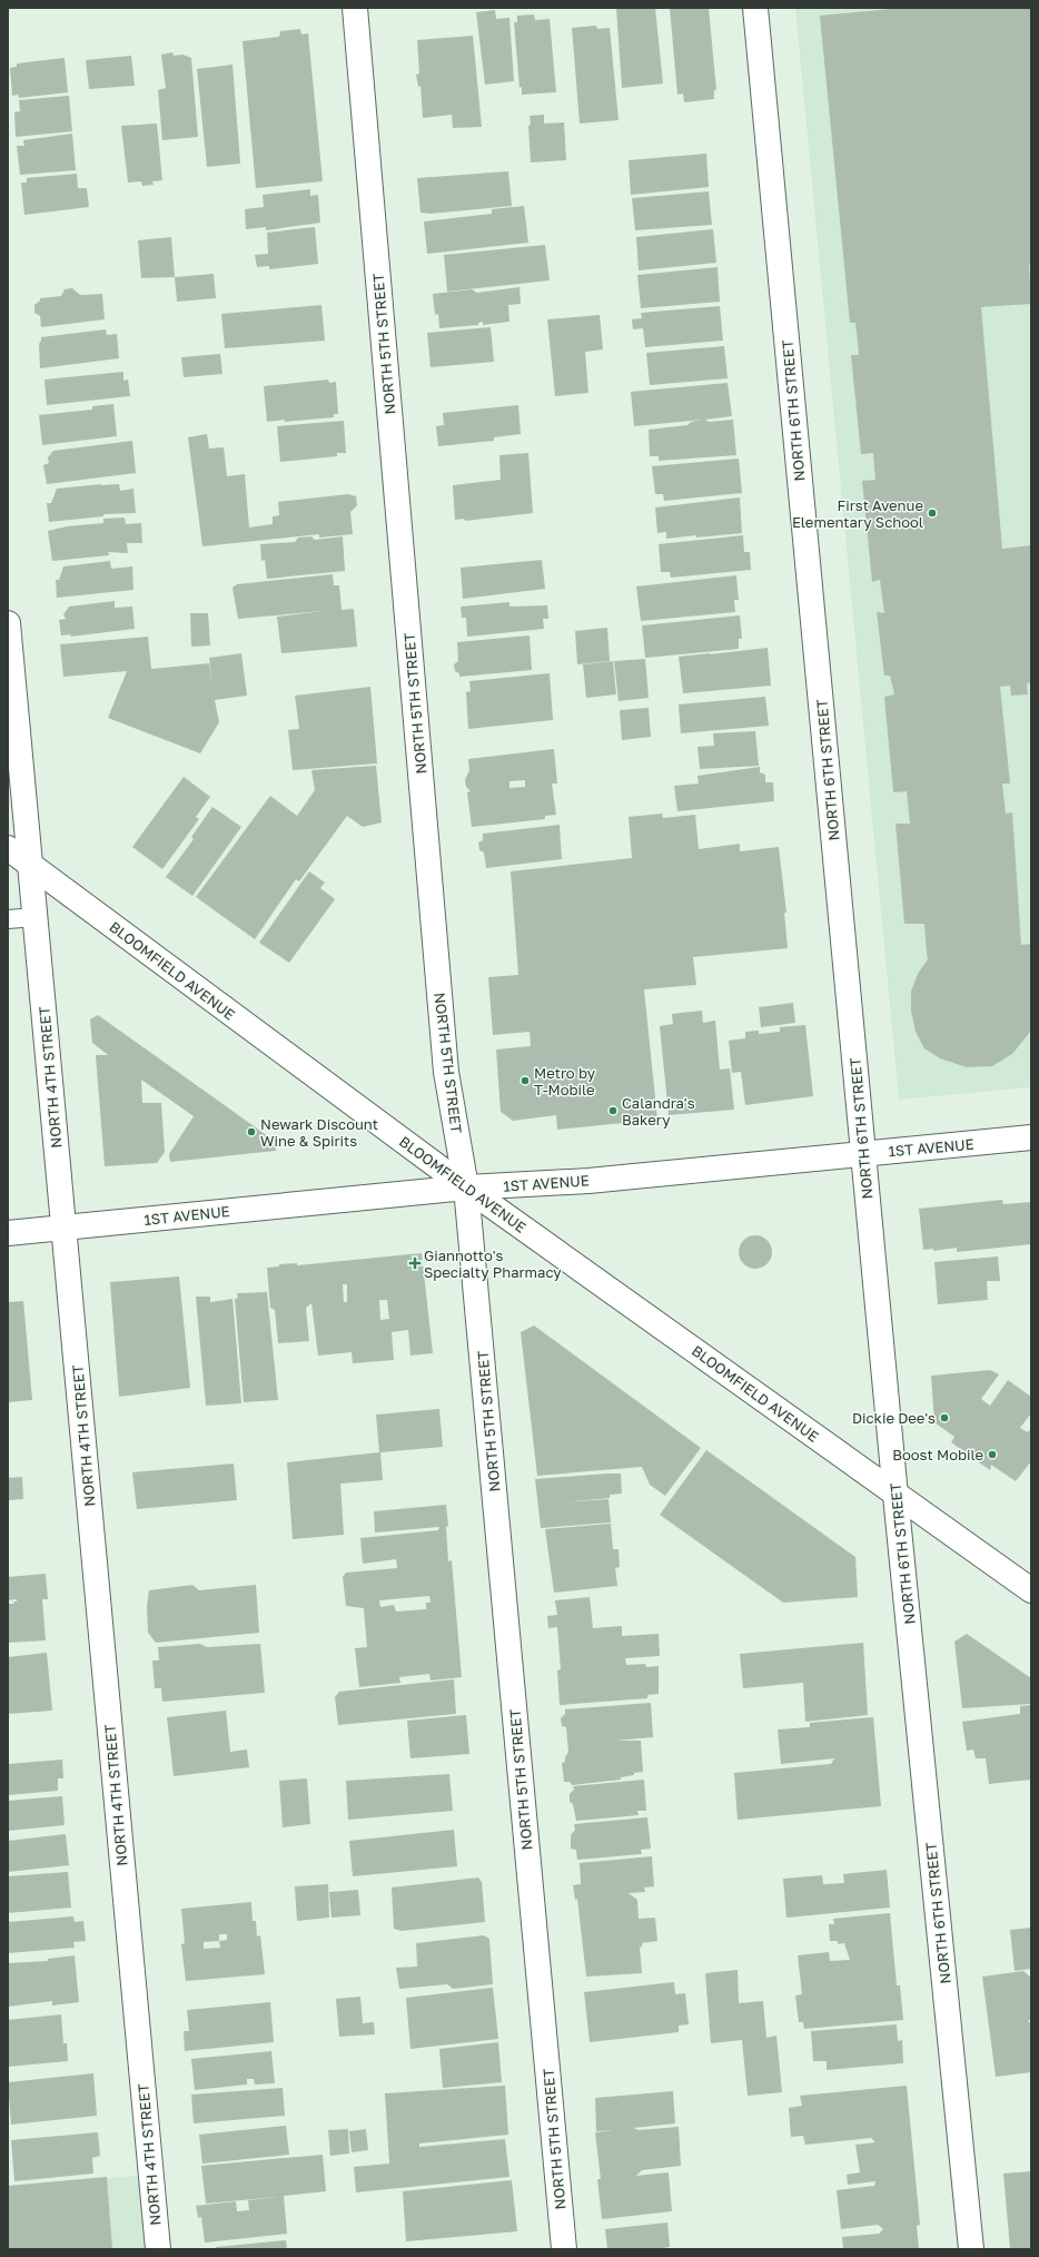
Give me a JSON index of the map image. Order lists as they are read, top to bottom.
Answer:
{
  "streets": {
    "street": [
      "NORTH 5TH STREET",
      "NORTH 6TH STREET",
      "BLOOMFIELD AVENUE",
      "NORTH 4TH STREET",
      "1ST AVENUE"
    ]
  },
  "crossings": [
    ["NORTH 5TH STREET", "BLOOMFIELD AVENUE"],
    ["NORTH 5TH STREET", "1ST AVENUE"],
    ["NORTH 6TH STREET", "BLOOMFIELD AVENUE"],
    ["NORTH 6TH STREET", "1ST AVENUE"],
    ["BLOOMFIELD AVENUE", "NORTH 4TH STREET"],
    ["BLOOMFIELD AVENUE", "1ST AVENUE"],
    ["NORTH 4TH STREET", "1ST AVENUE"]
  ],
  "places": {
    "other": [
      "First Avenue Elementary School",
      "Metro by T-Mobile",
      "Calandra's Bakery",
      "Newark Discount Wine & Spirits",
      "Dickie Dee's",
      "Boost Mobile"
    ],
    "health": ["Giannotto's Specialty Pharmacy"]
  }
}
